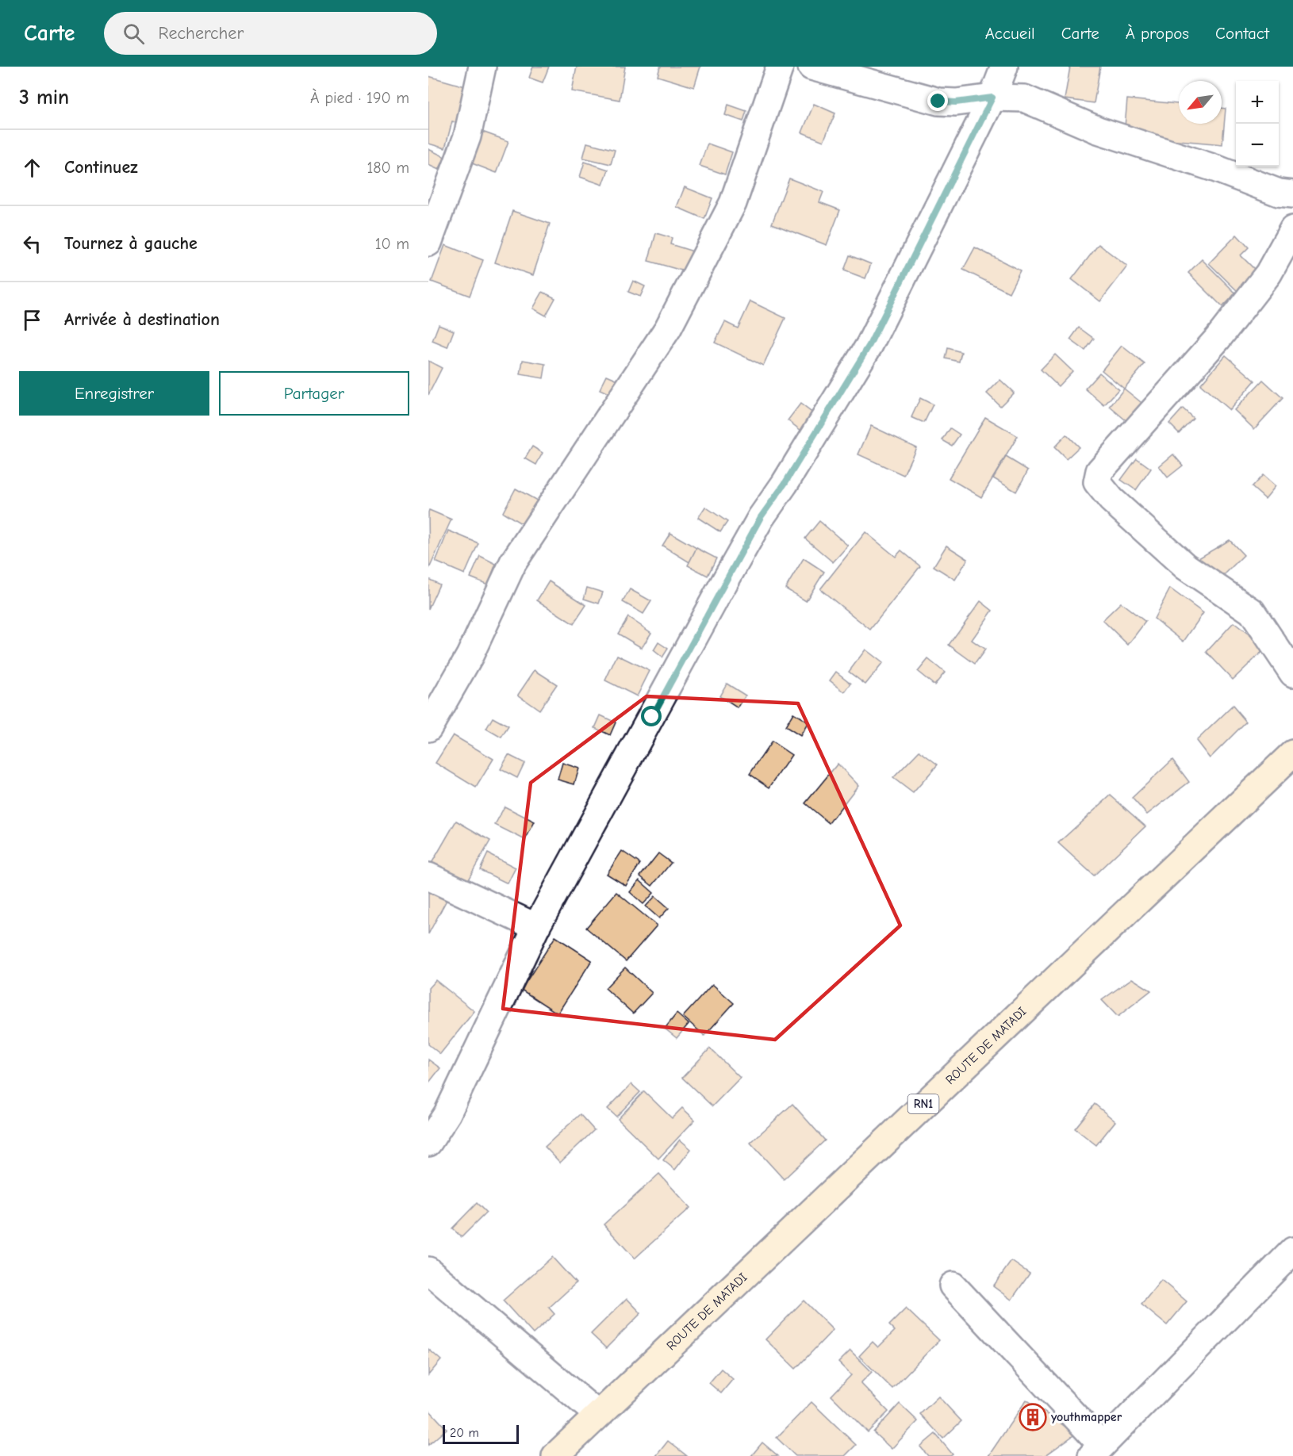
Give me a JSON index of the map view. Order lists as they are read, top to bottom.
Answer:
{
  "streets": {
    "highway": ["ROUTE DE MATADI", "RN1"]
  },
  "places": {
    "building": ["youthmapper"]
  },
  "scale_bar": "20 m",
  "north": "bottom left",
  "page": {
    "header": "Carte",
    "search": "Rechercher",
    "nav": [
      "Accueil",
      "Carte",
      "À propos",
      "Contact"
    ],
    "heading": ["3 min", "À pied · 190 m"],
    "map_buttons": ["+", "−"],
    "list": [
      ["Continuez", "180 m"],
      ["Tournez à gauche", "10 m"],
      "Arrivée à destination"
    ],
    "buttons": ["Enregistrer", "Partager"],
    "scale": "20 m"
  }
}
